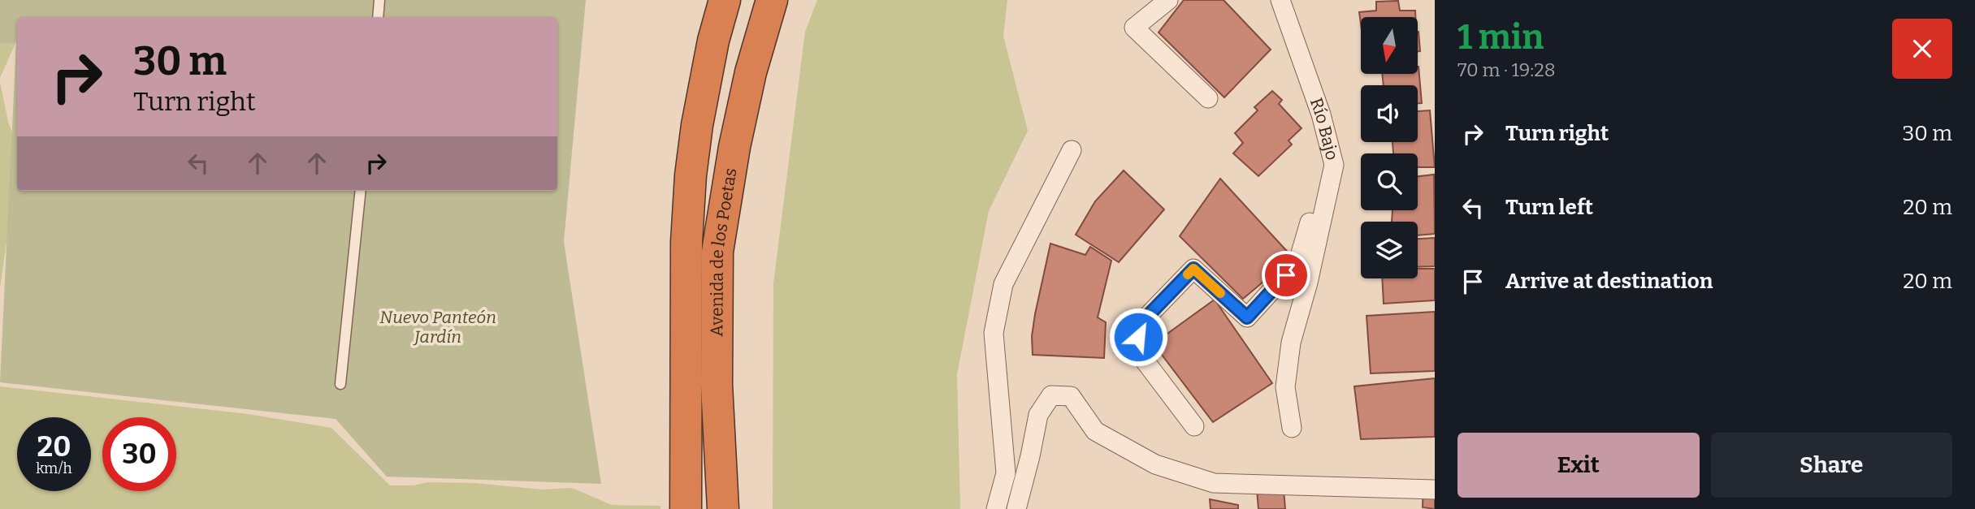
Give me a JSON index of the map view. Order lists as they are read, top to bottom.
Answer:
{
  "streets": {
    "highway": ["Avenida de los Poetas"],
    "street": ["Río Bajo"]
  },
  "parks": ["Nuevo Panteón Jardín"],
  "north": "bottom",
  "page": {
    "heading": ["1 min", "70 m · 19:28"],
    "turn": ["30 m", "Turn right"],
    "list": [
      {
        "name": "Turn right",
        "value": "30 m"
      },
      {
        "name": "Turn left",
        "value": "20 m"
      },
      {
        "name": "Arrive at destination",
        "value": "20 m"
      }
    ],
    "speed": "20 km/h",
    "limit": "30",
    "buttons": ["Exit", "Share"]
  }
}
